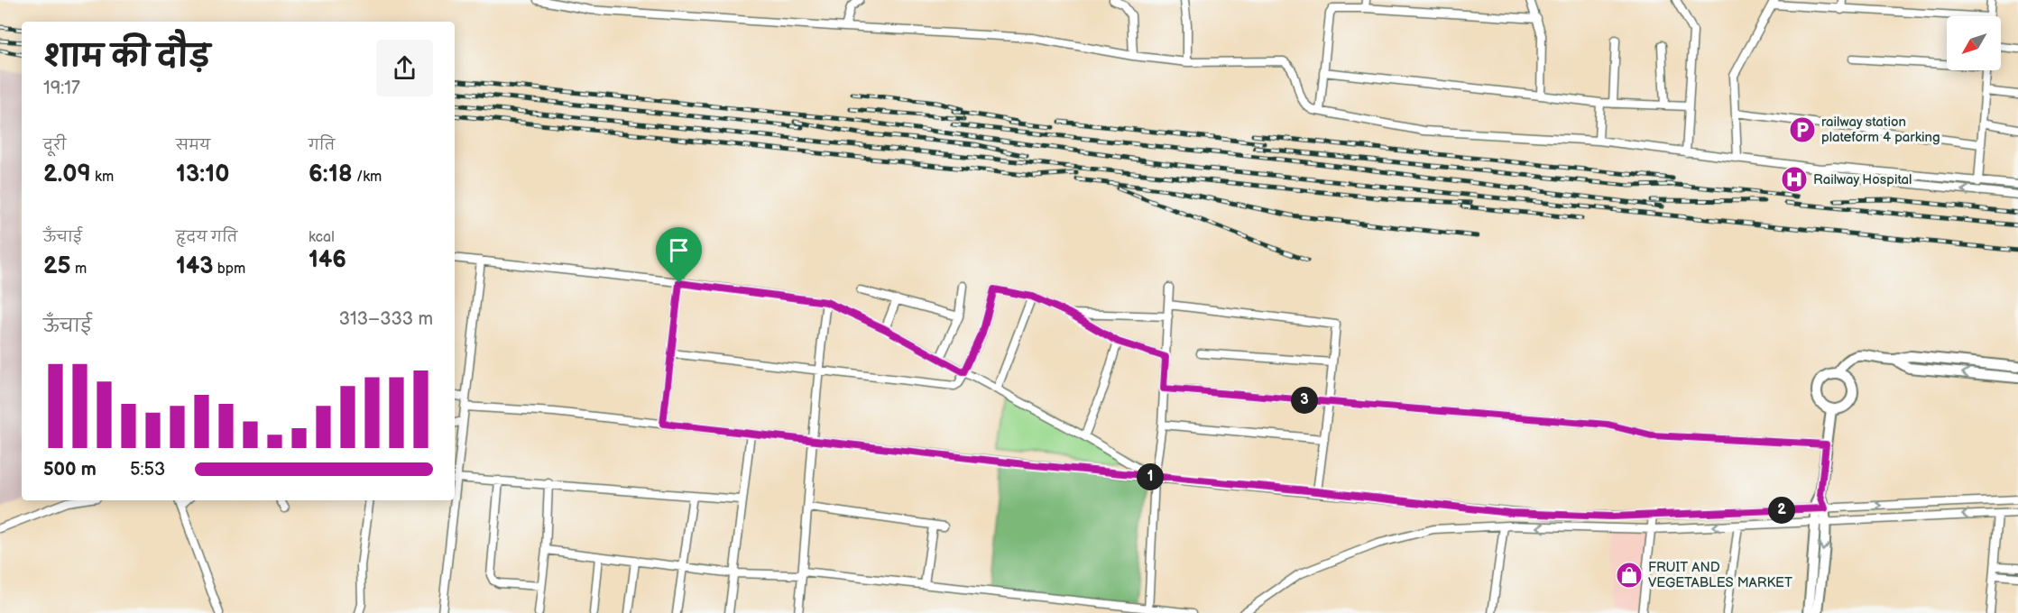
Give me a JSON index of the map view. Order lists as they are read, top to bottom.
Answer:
{
  "places": {
    "parking": ["railway station plateform 4 parking"],
    "hospital": ["Railway Hospital"],
    "shop": ["FRUIT AND VEGETABLES MARKET"]
  },
  "north": "bottom left",
  "page": {
    "heading": ["शाम की दौड़", "19:17"],
    "stats": [
      ["दूरी", "2.09 km"],
      ["समय", "13:10"],
      ["गति", "6:18 /km"],
      ["ऊँचाई", "25 m"],
      ["हृदय गति", "143 bpm"],
      ["kcal", "146"]
    ],
    "chart": ["ऊँचाई", "313–333 m"],
    "pins": ["3", "1", "2"],
    "list": [
      {
        "name": "500 m",
        "note": "5:53"
      }
    ]
  }
}
